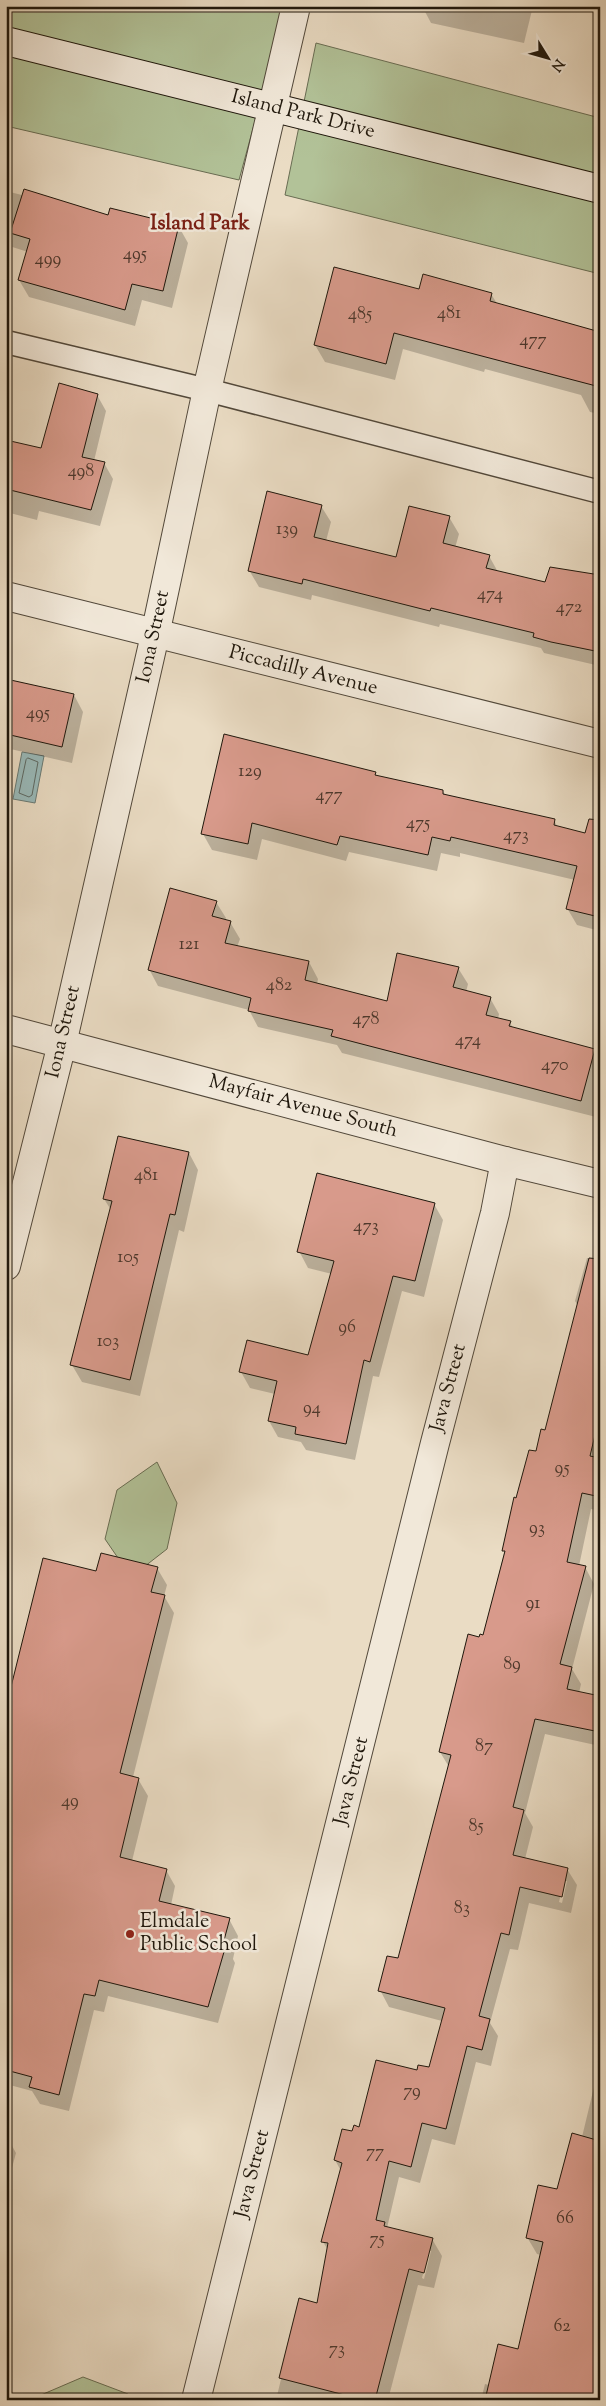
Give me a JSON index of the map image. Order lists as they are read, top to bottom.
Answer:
{
  "streets": {
    "street": [
      "Island Park Drive",
      "Iona Street",
      "Piccadilly Avenue",
      "Mayfair Avenue South",
      "Java Street"
    ]
  },
  "crossings": [
    ["Island Park Drive", "Iona Street"],
    ["Iona Street", "Piccadilly Avenue"],
    ["Iona Street", "Mayfair Avenue South"],
    ["Mayfair Avenue South", "Java Street"]
  ],
  "districts": ["Island Park"],
  "places": ["Elmdale Public School"],
  "house_numbers": [
    "495",
    "499",
    "481",
    "485",
    "477",
    "498",
    "139",
    "474",
    "472",
    "495",
    "129",
    "477",
    "475",
    "473",
    "121",
    "482",
    "478",
    "474",
    "470",
    "481",
    "473",
    "105",
    "96",
    "103",
    "94",
    "95",
    "93",
    "91",
    "89",
    "87",
    "49",
    "85",
    "83",
    "79",
    "77",
    "66",
    "75",
    "62",
    "73"
  ],
  "north": "bottom right"
}
